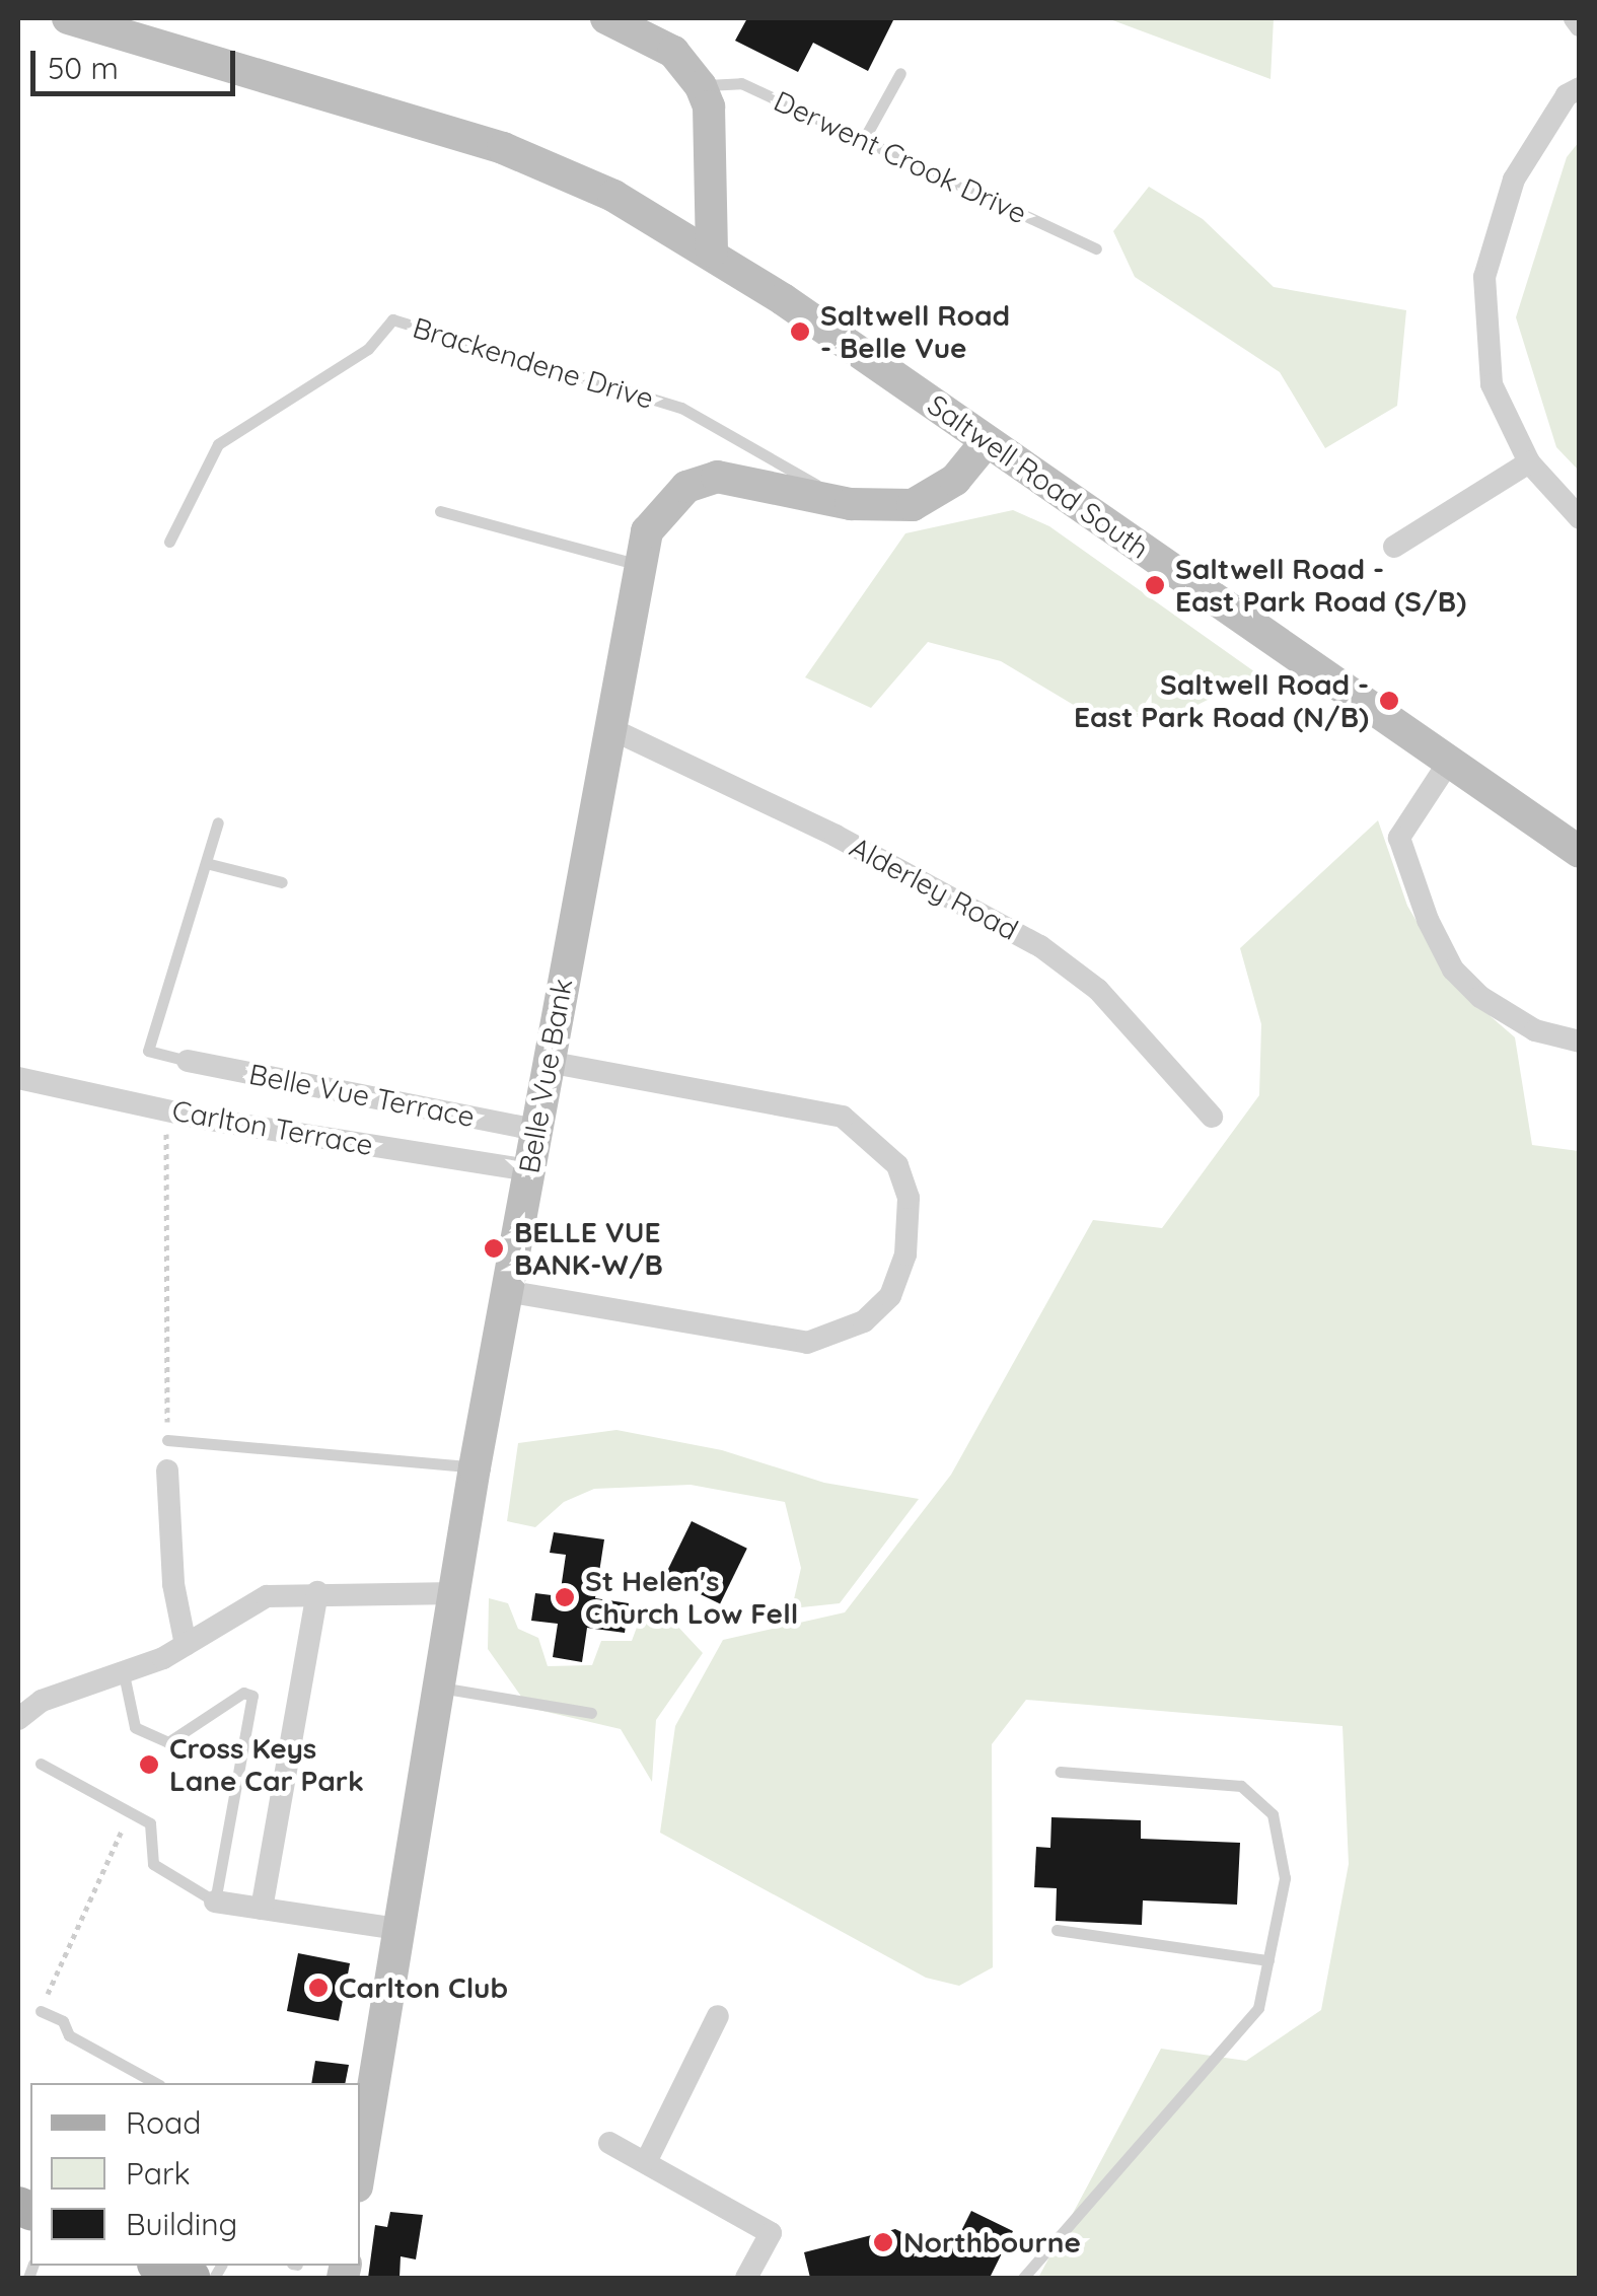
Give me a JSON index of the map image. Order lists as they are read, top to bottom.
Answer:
{
  "streets": {
    "street": [
      "Saltwell Road South",
      "Alderley Road",
      "Belle Vue Bank",
      "Belle Vue Terrace",
      "Carlton Terrace"
    ],
    "lane": ["Derwent Crook Drive", "Brackendene Drive"]
  },
  "crossings": [
    ["Brackendene Drive", "Belle Vue Bank"],
    ["Saltwell Road South", "Belle Vue Bank"],
    ["Alderley Road", "Belle Vue Bank"],
    ["Belle Vue Bank", "Belle Vue Terrace"],
    ["Belle Vue Bank", "Carlton Terrace"]
  ],
  "places": [
    "Saltwell Road - Belle Vue",
    "Saltwell Road - East Park Road (S/B)",
    "Saltwell Road - East Park Road (N/B)",
    "BELLE VUE BANK-W/B",
    "St Helen's Church Low Fell",
    "Cross Keys Lane Car Park",
    "Carlton Club",
    "Northbourne"
  ],
  "legend": ["Road", "Park", "Building"],
  "scale_bar": "50 m"
}
